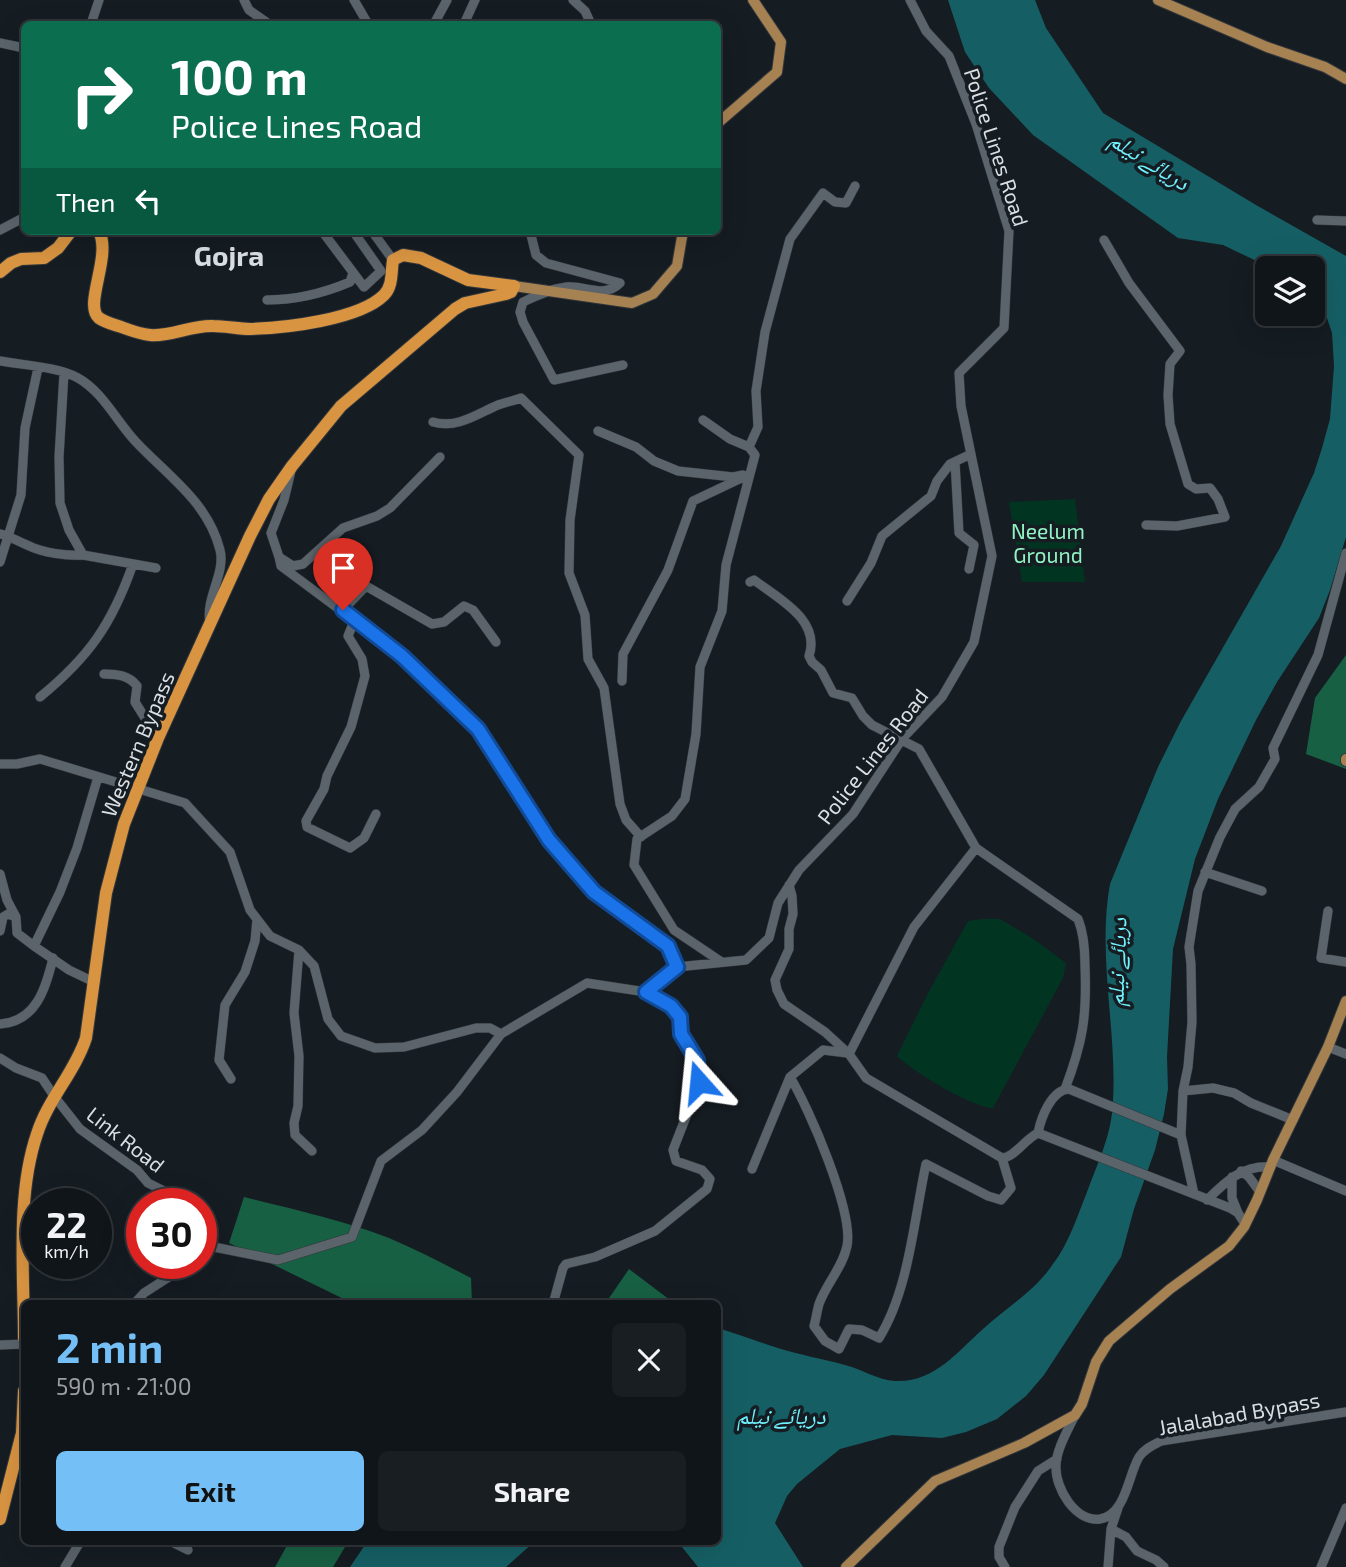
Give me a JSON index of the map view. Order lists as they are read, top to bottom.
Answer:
{
  "streets": {
    "highway": ["Western Bypass"],
    "street": ["Police Lines Road", "Link Road", "Jalalabad Bypass"]
  },
  "crossings": [
    ["Western Bypass", "Link Road"]
  ],
  "districts": ["Gojra"],
  "water": ["دریائے نیلم"],
  "parks": ["Neelum Ground"],
  "page": {
    "turn": ["100 m", "Police Lines Road"],
    "then": "Then",
    "speed": "22 km/h",
    "limit": "30",
    "heading": ["2 min", "590 m · 21:00"],
    "buttons": ["Exit", "Share"]
  }
}
